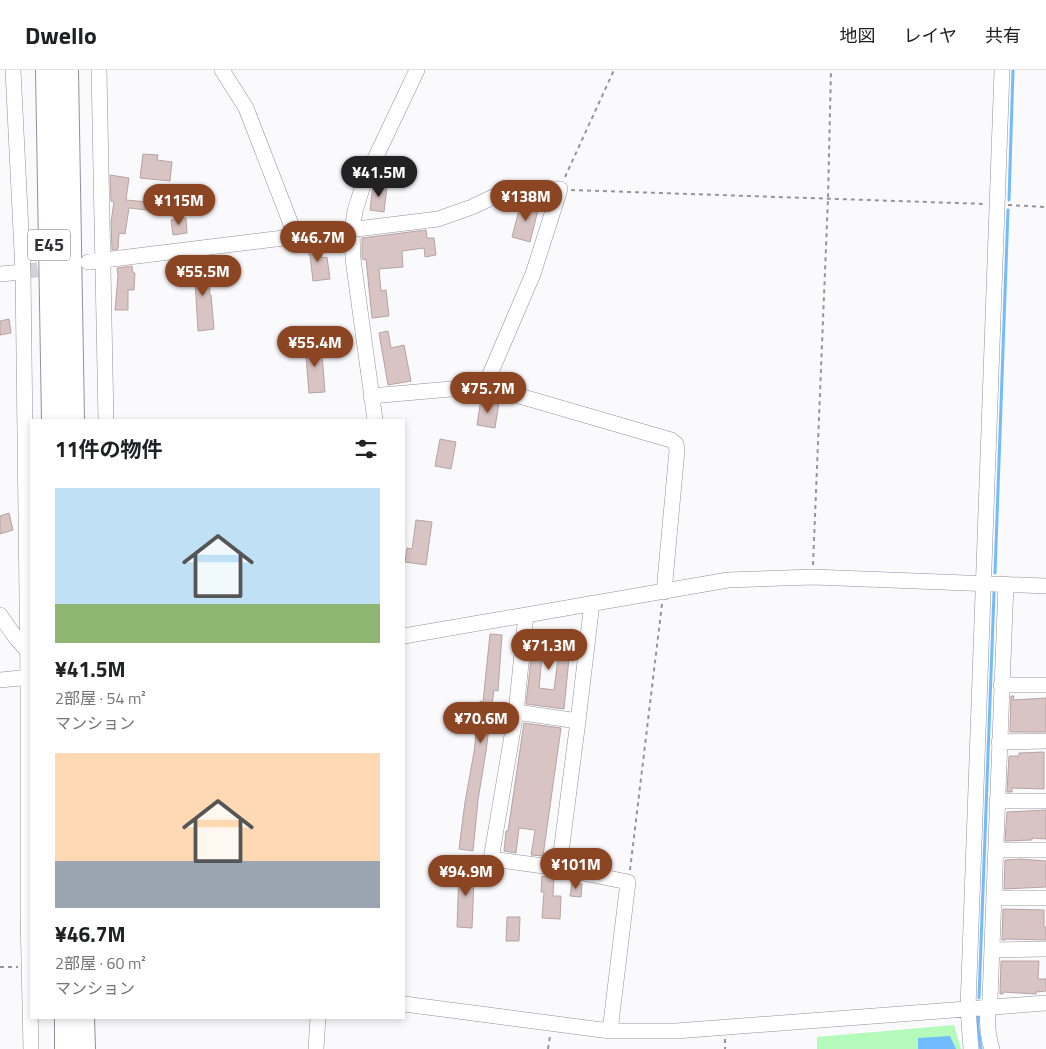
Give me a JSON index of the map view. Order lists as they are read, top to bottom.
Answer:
{
  "streets": {
    "highway": ["E45"]
  },
  "page": {
    "header": "Dwello",
    "nav": ["地図", "レイヤ", "共有"],
    "price": [
      "¥41.5M",
      "¥138M",
      "¥115M",
      "¥46.7M",
      "¥55.5M",
      "¥55.4M",
      "¥75.7M",
      "¥71.3M",
      "¥70.6M",
      "¥101M",
      "¥94.9M"
    ],
    "heading": "11件の物件",
    "list": [
      {
        "name": "¥41.5M",
        "note": "2部屋 · 54 m² · マンション"
      },
      {
        "name": "¥46.7M",
        "note": "2部屋 · 60 m² · マンション"
      }
    ]
  }
}
